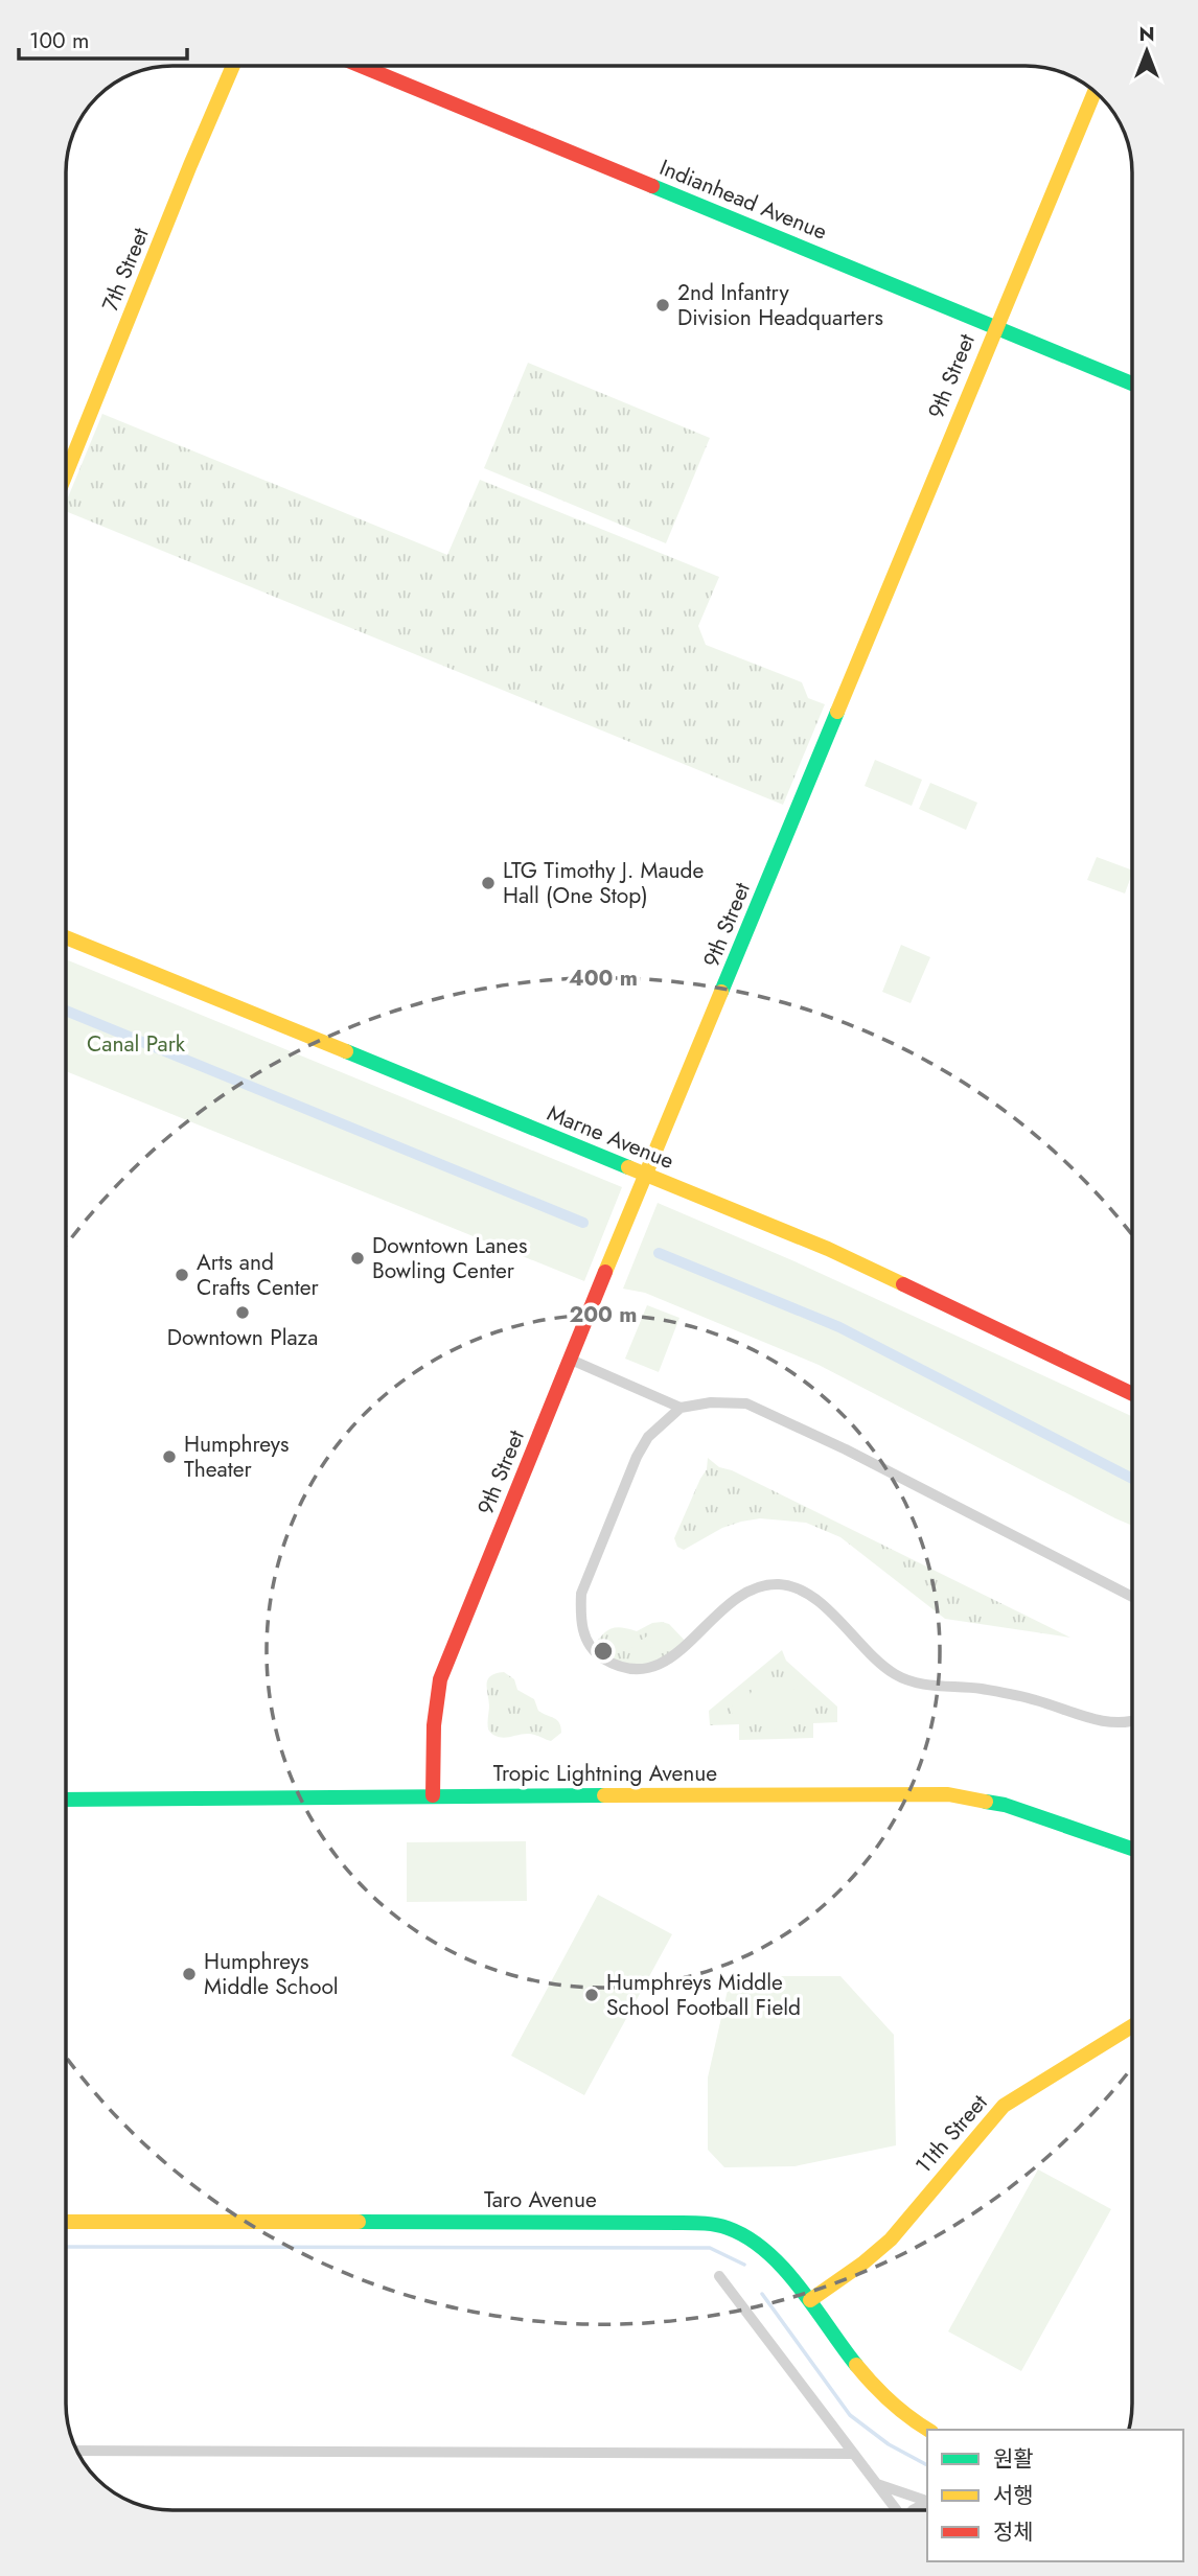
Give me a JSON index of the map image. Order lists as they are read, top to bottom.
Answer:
{
  "streets": {
    "street": [
      "Indianhead Avenue",
      "7th Street",
      "9th Street",
      "Marne Avenue",
      "Tropic Lightning Avenue",
      "11th Street",
      "Taro Avenue"
    ]
  },
  "crossings": [
    ["Indianhead Avenue", "9th Street"],
    ["9th Street", "Marne Avenue"],
    ["9th Street", "Tropic Lightning Avenue"],
    ["11th Street", "Taro Avenue"]
  ],
  "parks": ["Canal Park"],
  "places": [
    "2nd Infantry Division Headquarters",
    "LTG Timothy J. Maude Hall (One Stop)",
    "Downtown Lanes Bowling Center",
    "Arts and Crafts Center",
    "Downtown Plaza",
    "Humphreys Theater",
    "Humphreys Middle School",
    "Humphreys Middle School Football Field"
  ],
  "legend": ["원활", "서행", "정체"],
  "scale_bar": "100 m",
  "north": "top",
  "rings": ["400 m", "200 m"]
}
